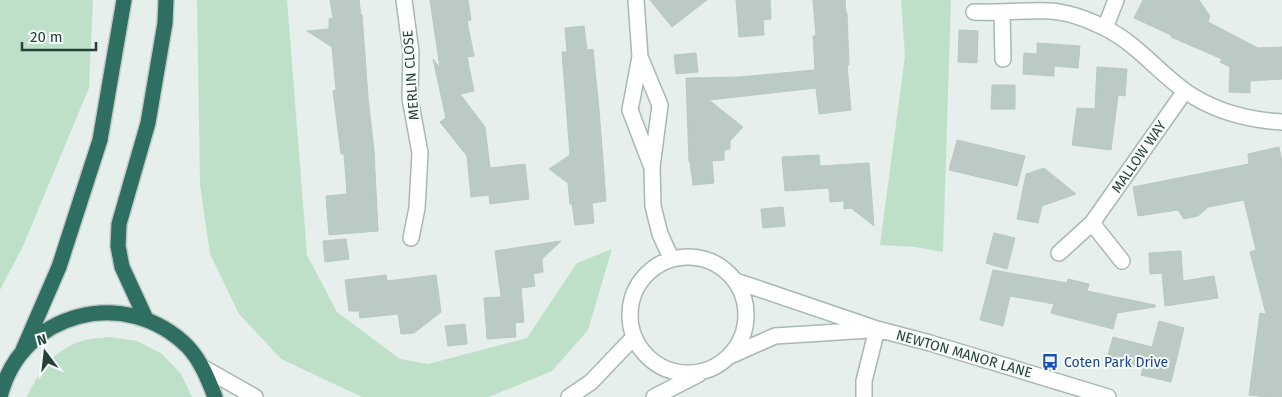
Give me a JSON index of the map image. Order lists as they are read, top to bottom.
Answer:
{
  "streets": {
    "street": ["MERLIN CLOSE", "MALLOW WAY", "NEWTON MANOR LANE"]
  },
  "places": {
    "bus stop": ["Coten Park Drive"]
  },
  "scale_bar": "20 m",
  "north": "top"
}
